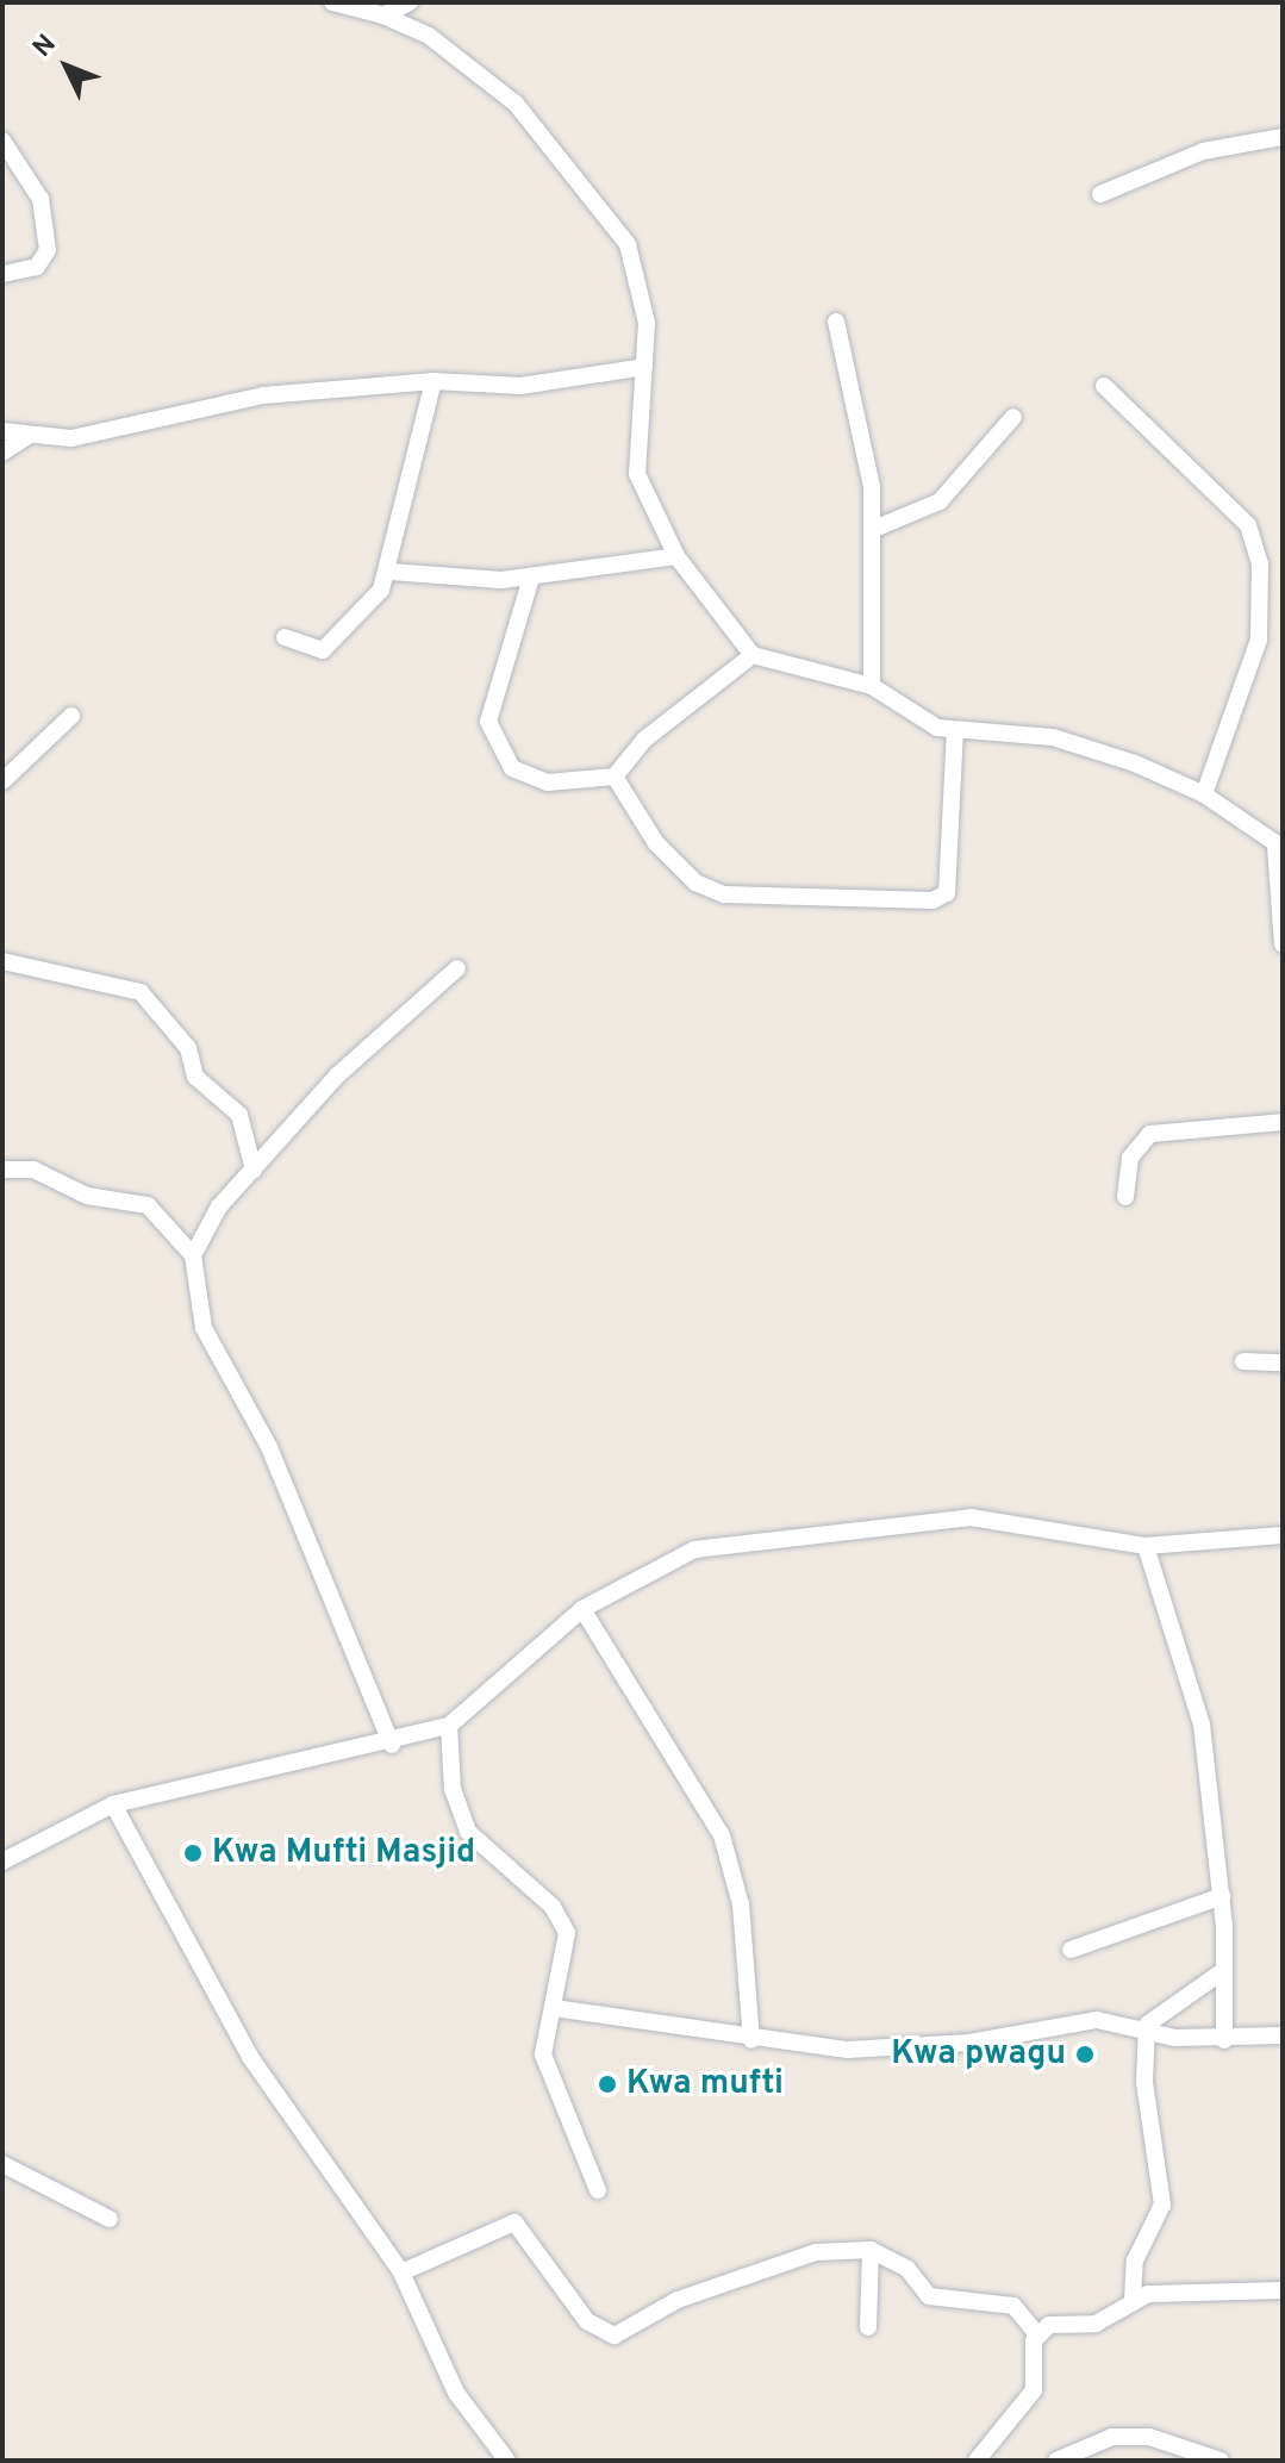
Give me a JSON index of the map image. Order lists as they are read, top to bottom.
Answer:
{
  "places": ["Kwa Mufti Masjid", "Kwa pwagu", "Kwa mufti"],
  "north": "top left"
}
